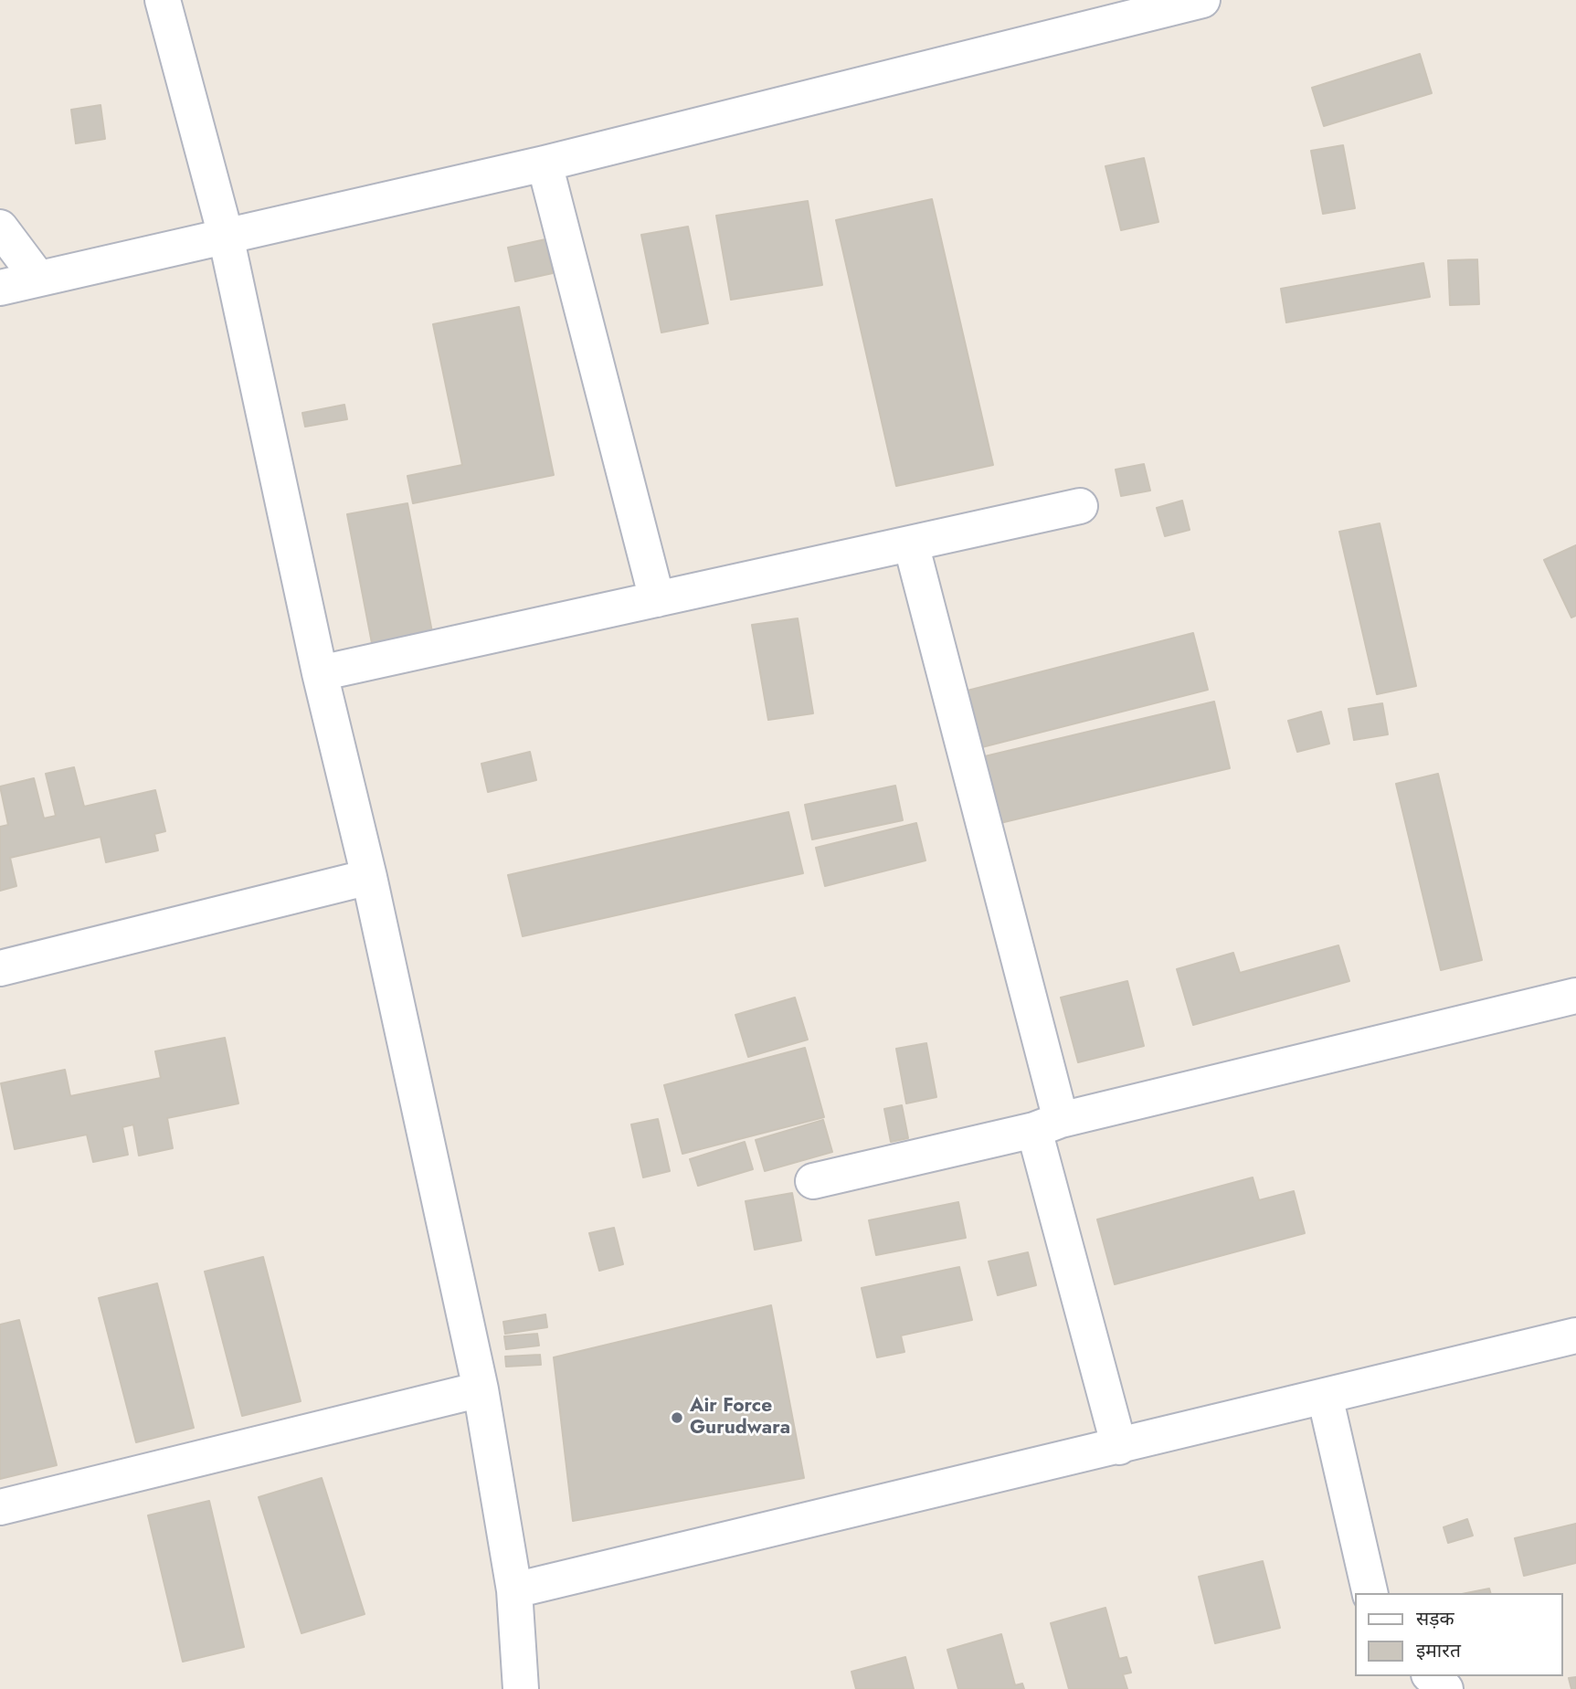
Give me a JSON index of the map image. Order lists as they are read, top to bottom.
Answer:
{
  "places": ["Air Force Gurudwara"],
  "legend": ["सड़क", "इमारत"]
}
